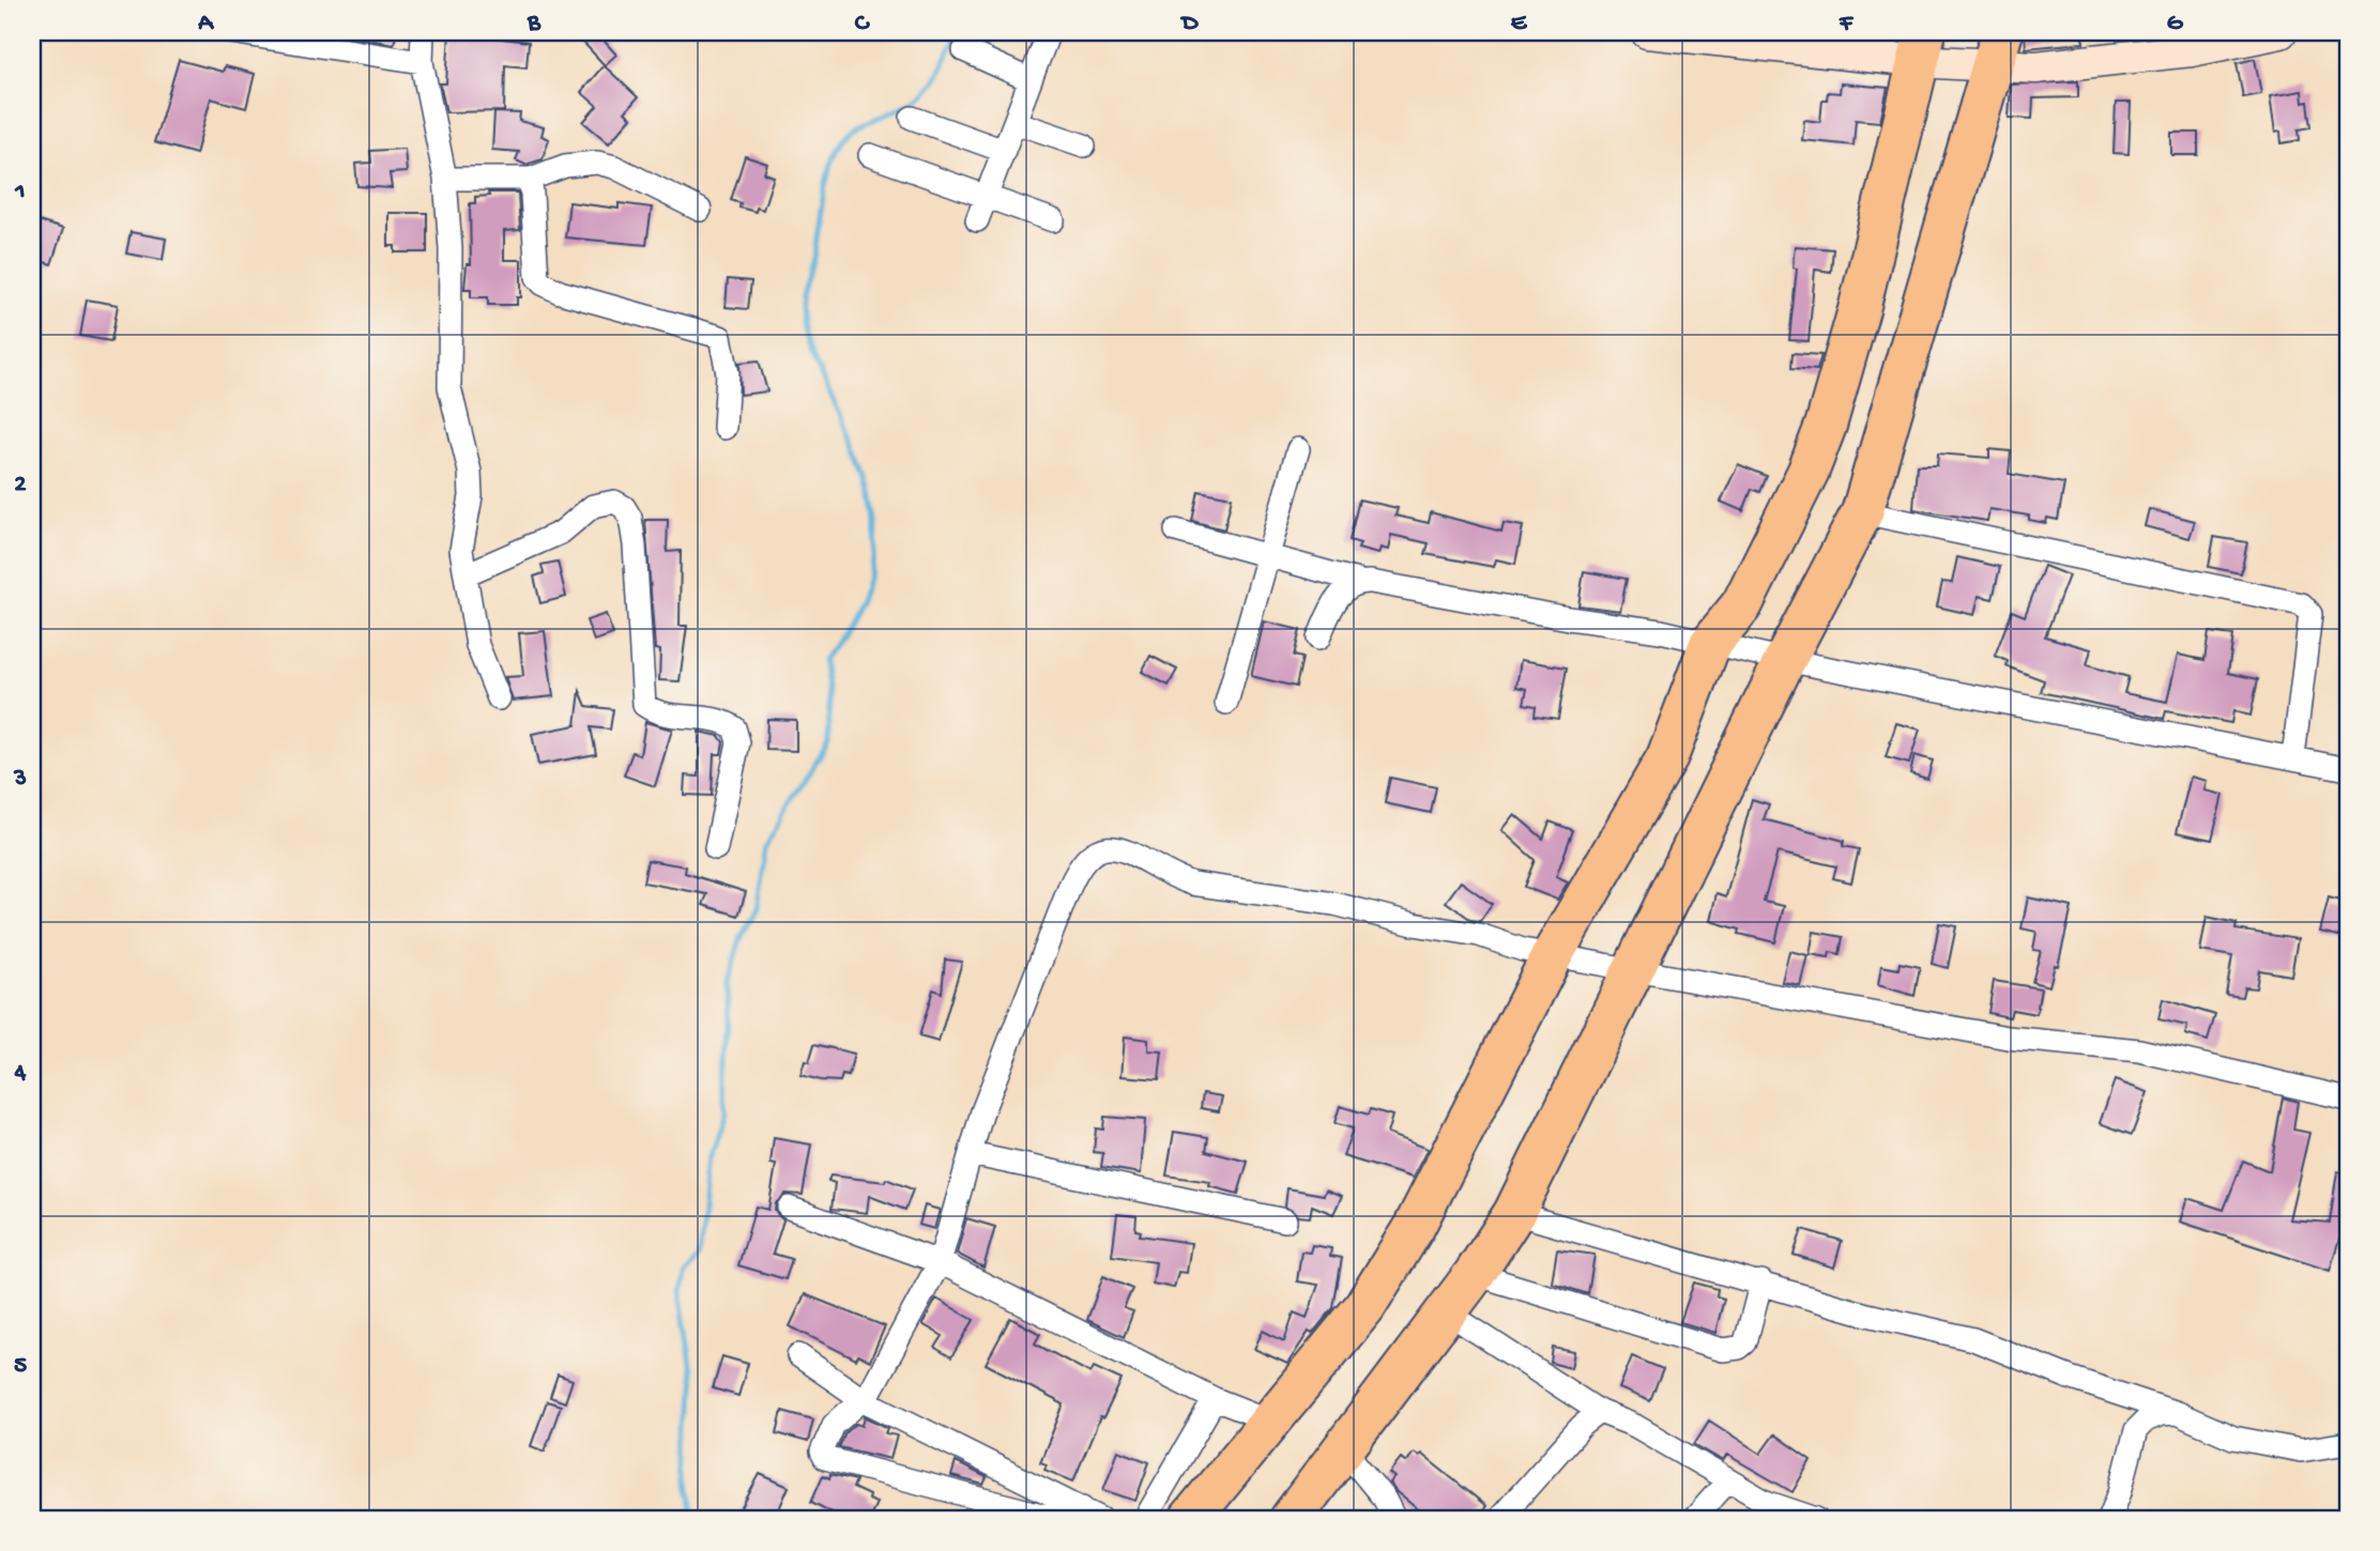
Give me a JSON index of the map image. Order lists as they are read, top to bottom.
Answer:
{
  "grid": {
    "columns": [
      "A",
      "B",
      "C",
      "D",
      "E",
      "F",
      "G"
    ],
    "rows": [
      "1",
      "2",
      "3",
      "4",
      "5"
    ]
  }
}
